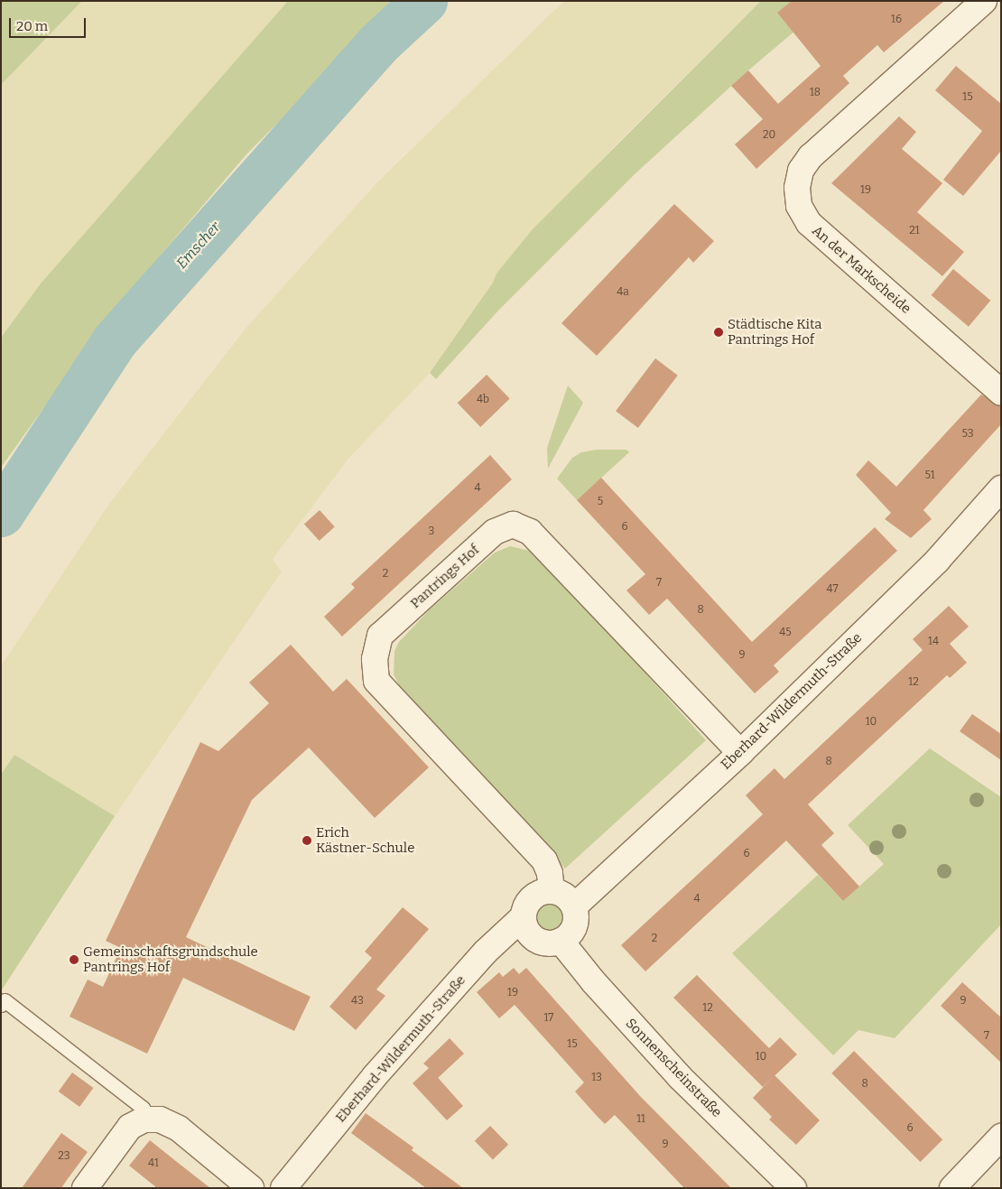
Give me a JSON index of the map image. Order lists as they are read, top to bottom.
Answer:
{
  "streets": {
    "street": [
      "An der Markscheide",
      "Pantrings Hof",
      "Eberhard-Wildermuth-Straße",
      "Sonnenscheinstraße"
    ]
  },
  "crossings": [
    ["Pantrings Hof", "Eberhard-Wildermuth-Straße"],
    ["Pantrings Hof", "Sonnenscheinstraße"],
    ["Eberhard-Wildermuth-Straße", "Sonnenscheinstraße"]
  ],
  "water": ["Emscher"],
  "places": ["Städtische Kita Pantrings Hof", "Erich Kästner-Schule", "Gemeinschaftsgrundschule Pantrings Hof"],
  "house_numbers": [
    "16",
    "18",
    "15",
    "20",
    "19",
    "21",
    "4a",
    "4b",
    "53",
    "51",
    "4",
    "5",
    "6",
    "3",
    "2",
    "7",
    "47",
    "8",
    "45",
    "14",
    "9",
    "12",
    "10",
    "8",
    "6",
    "4",
    "2",
    "19",
    "43",
    "9",
    "12",
    "17",
    "7",
    "15",
    "10",
    "13",
    "8",
    "11",
    "6",
    "9",
    "23",
    "41"
  ],
  "scale_bar": "20 m"
}
